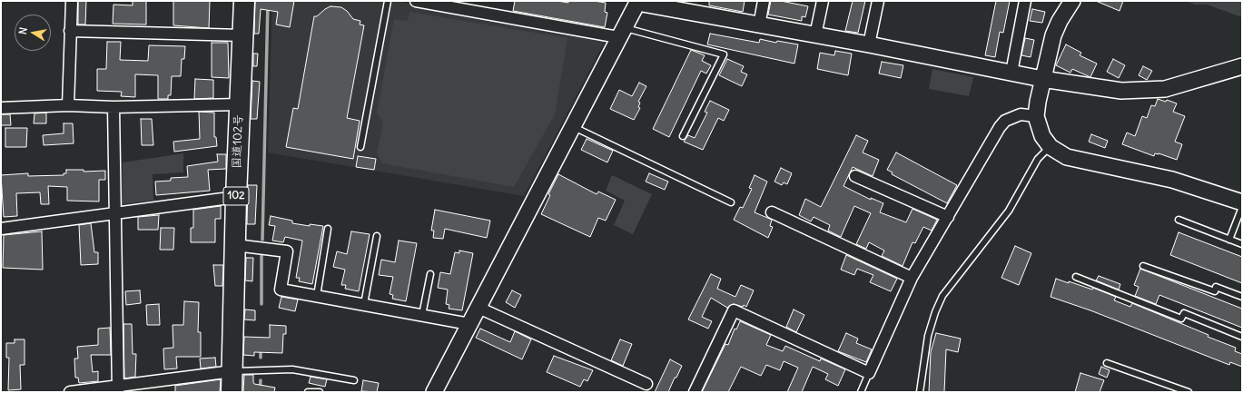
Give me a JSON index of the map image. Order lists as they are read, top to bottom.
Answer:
{
  "streets": {
    "highway": ["国道102号", "102"]
  },
  "north": "left"
}
